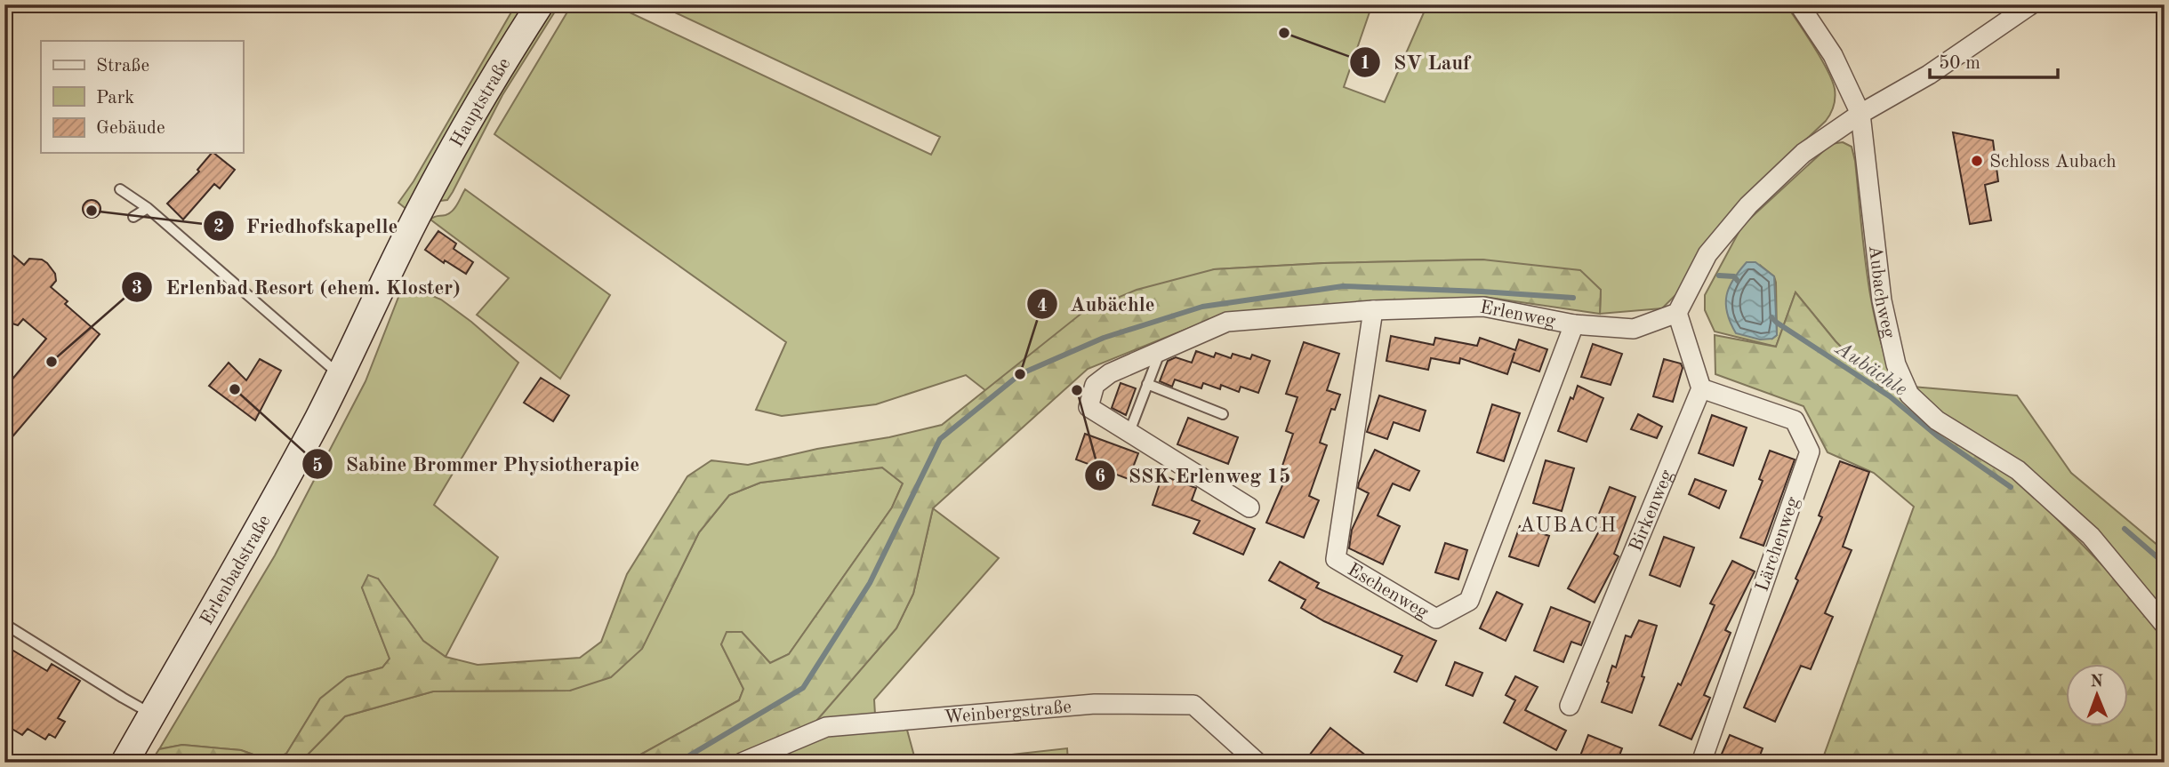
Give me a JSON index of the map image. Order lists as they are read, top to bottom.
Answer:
{
  "streets": {
    "main road": ["Hauptstraße", "Erlenbadstraße"],
    "street": [
      "Aubachweg",
      "Erlenweg",
      "Birkenweg",
      "Lärchenweg",
      "Eschenweg",
      "Weinbergstraße"
    ]
  },
  "crossings": [
    ["Hauptstraße", "Erlenbadstraße"],
    ["Erlenweg", "Eschenweg"],
    ["Birkenweg", "Lärchenweg"]
  ],
  "districts": ["AUBACH"],
  "water": ["Aubächle"],
  "places": [
    "SV Lauf",
    "Schloss Aubach",
    "Friedhofskapelle",
    "Erlenbad Resort (ehem. Kloster)",
    "Aubächle",
    "Sabine Brommer Physiotherapie",
    "SSK Erlenweg 15"
  ],
  "legend": ["Straße", "Park", "Gebäude"],
  "scale_bar": "50 m",
  "north": "top"
}
